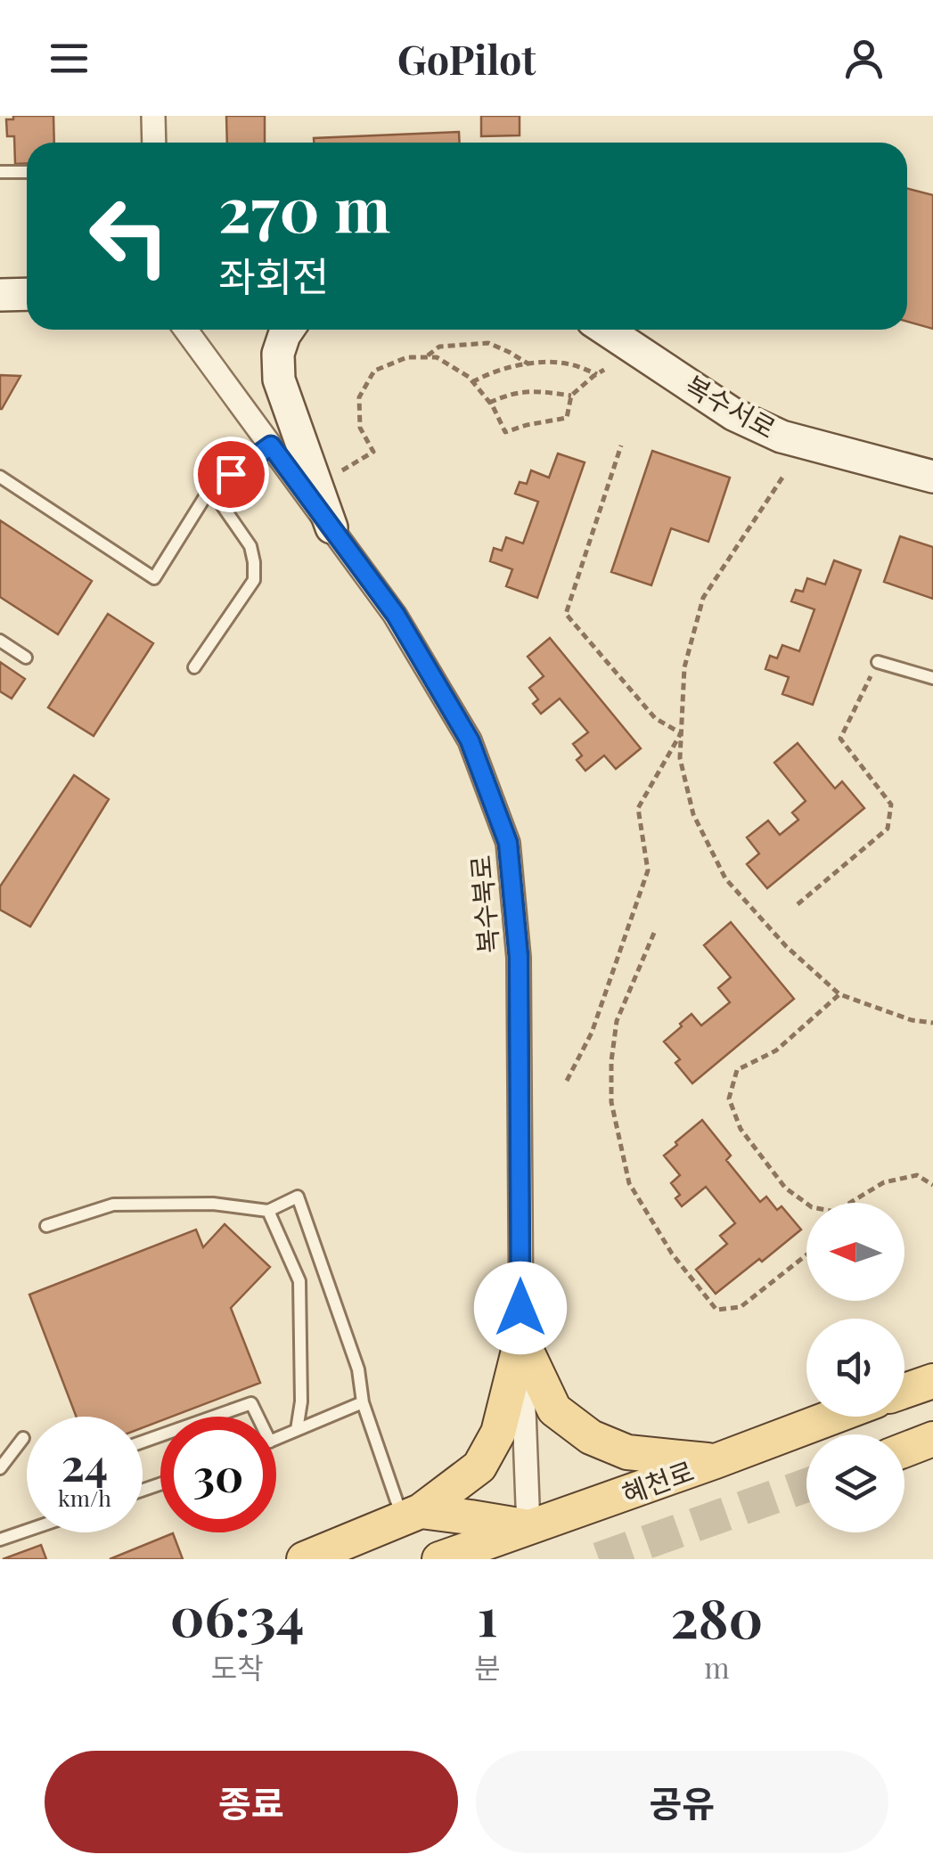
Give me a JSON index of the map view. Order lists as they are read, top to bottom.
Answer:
{
  "streets": {
    "main road": ["혜천로"],
    "street": ["복수서로", "복수북로"]
  },
  "crossings": [
    ["복수북로", "혜천로"]
  ],
  "north": "left",
  "page": {
    "header": "GoPilot",
    "turn": ["270 m", "좌회전"],
    "speed": "24 km/h",
    "limit": "30",
    "eta": [
      "06:34",
      "도착",
      "1",
      "분",
      "280",
      "m"
    ],
    "buttons": ["종료", "공유"]
  }
}
